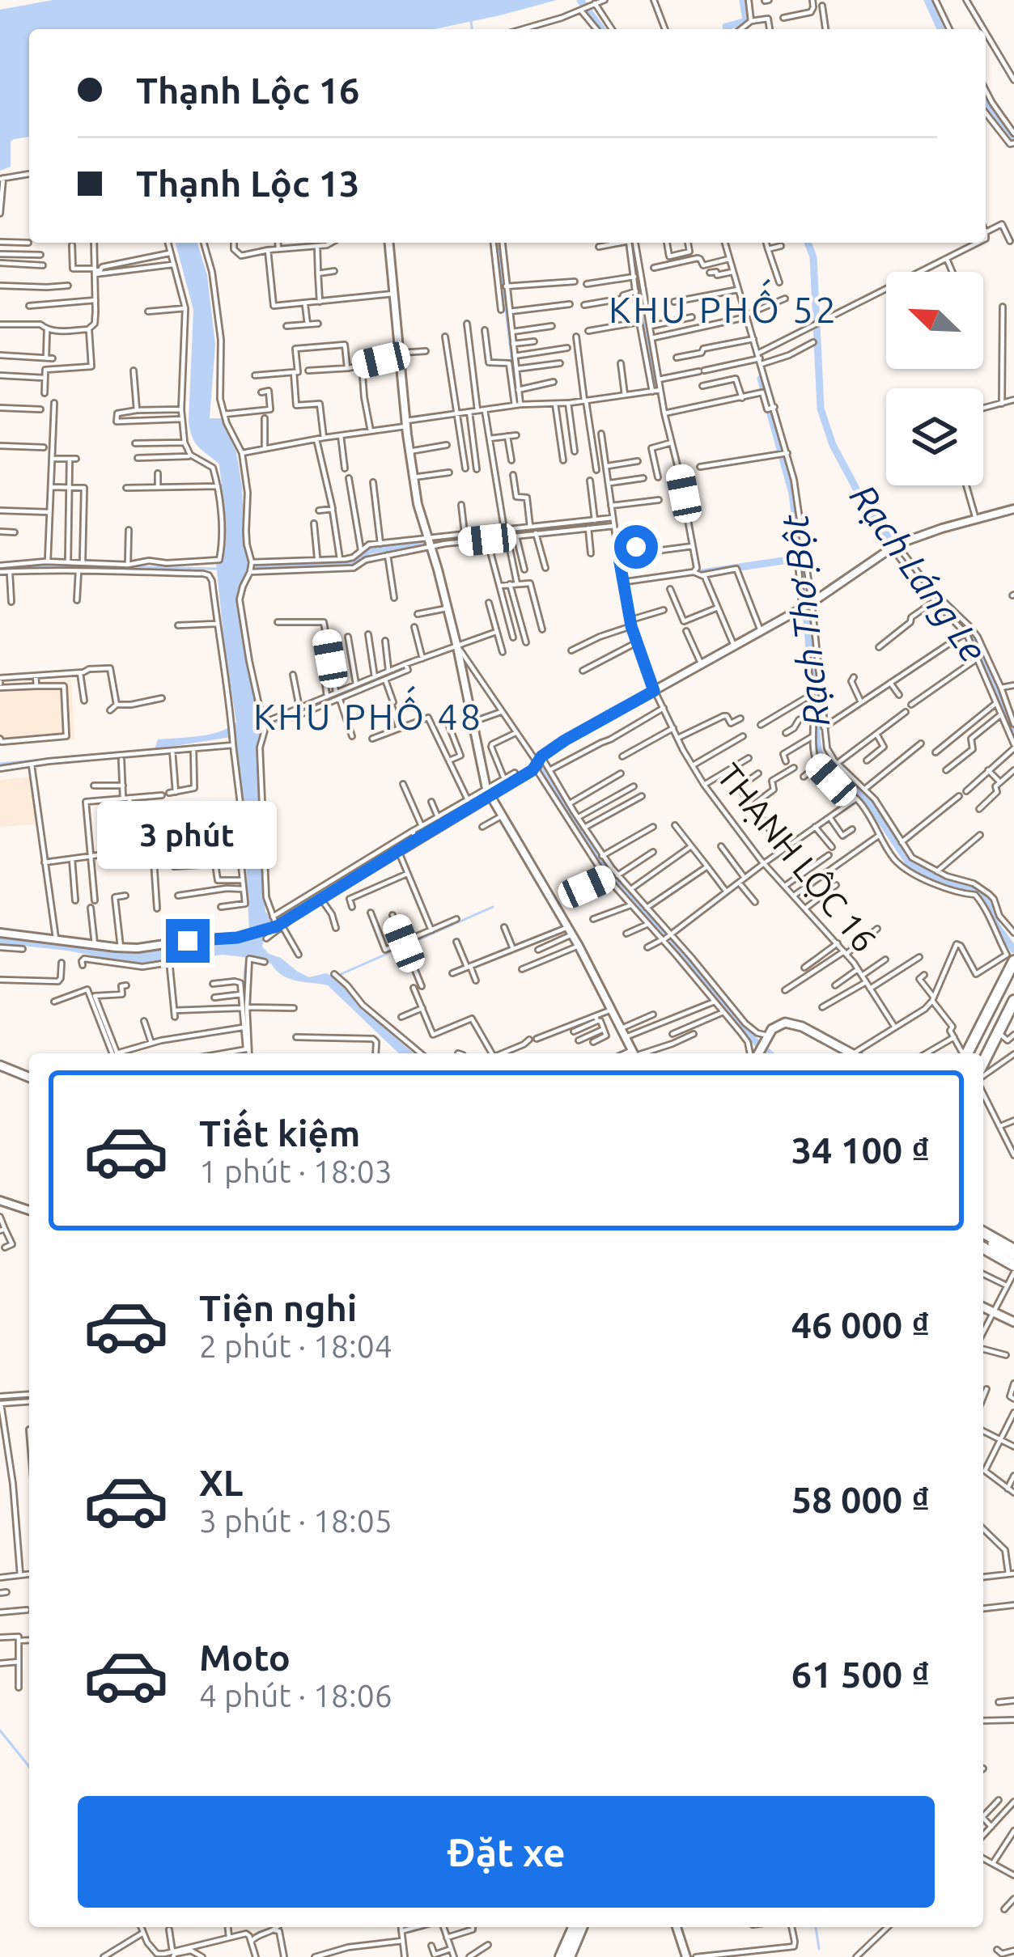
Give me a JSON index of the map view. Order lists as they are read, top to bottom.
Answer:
{
  "streets": {
    "street": ["THẠNH LỘC 16"]
  },
  "districts": ["KHU PHỐ 52", "KHU PHỐ 48"],
  "water": ["Rạch Láng Le", "Rạch Thợ Bột"],
  "north": "top left",
  "page": {
    "banner": ["Thạnh Lộc 16", "Thạnh Lộc 13"],
    "bubble": "3 phút",
    "list": [
      {
        "name": "Tiết kiệm",
        "note": "1 phút · 18:03",
        "value": "34 100 ₫"
      },
      {
        "name": "Tiện nghi",
        "note": "2 phút · 18:04",
        "value": "46 000 ₫"
      },
      {
        "name": "XL",
        "note": "3 phút · 18:05",
        "value": "58 000 ₫"
      },
      {
        "name": "Moto",
        "note": "4 phút · 18:06",
        "value": "61 500 ₫"
      }
    ],
    "buttons": "Đặt xe"
  }
}
